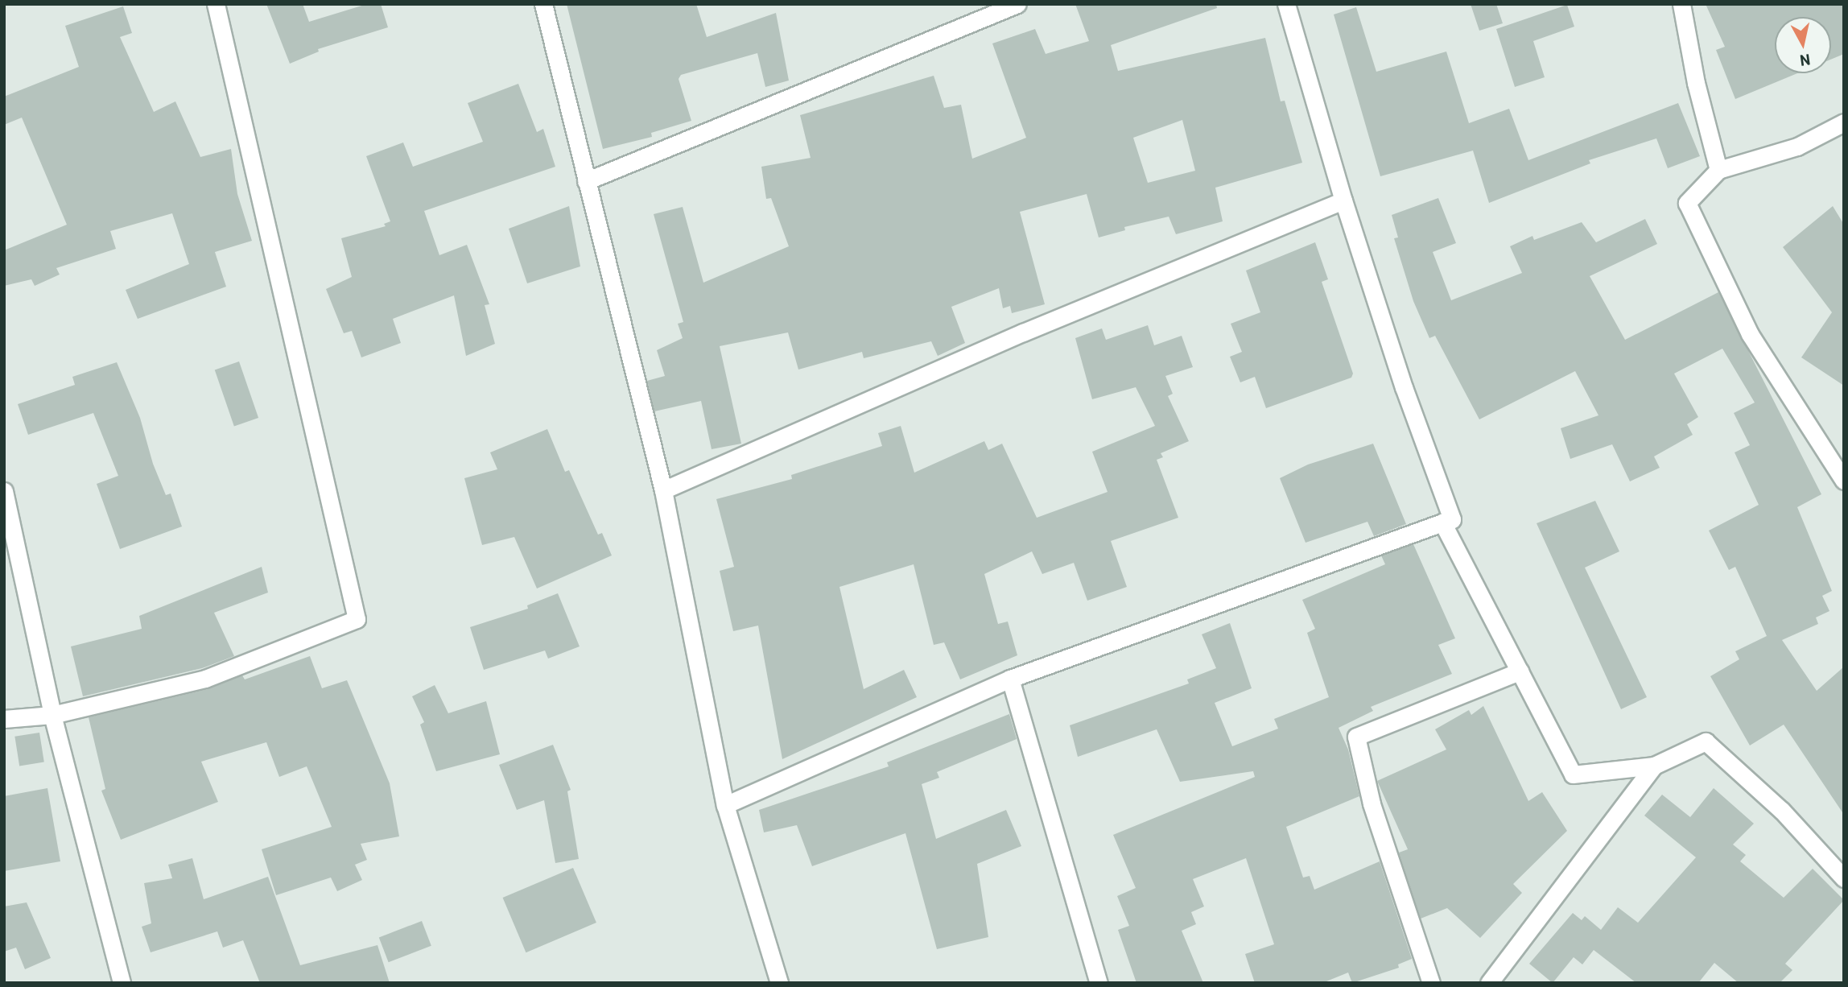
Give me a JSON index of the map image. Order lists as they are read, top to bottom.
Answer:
{
  "north": "bottom"
}
